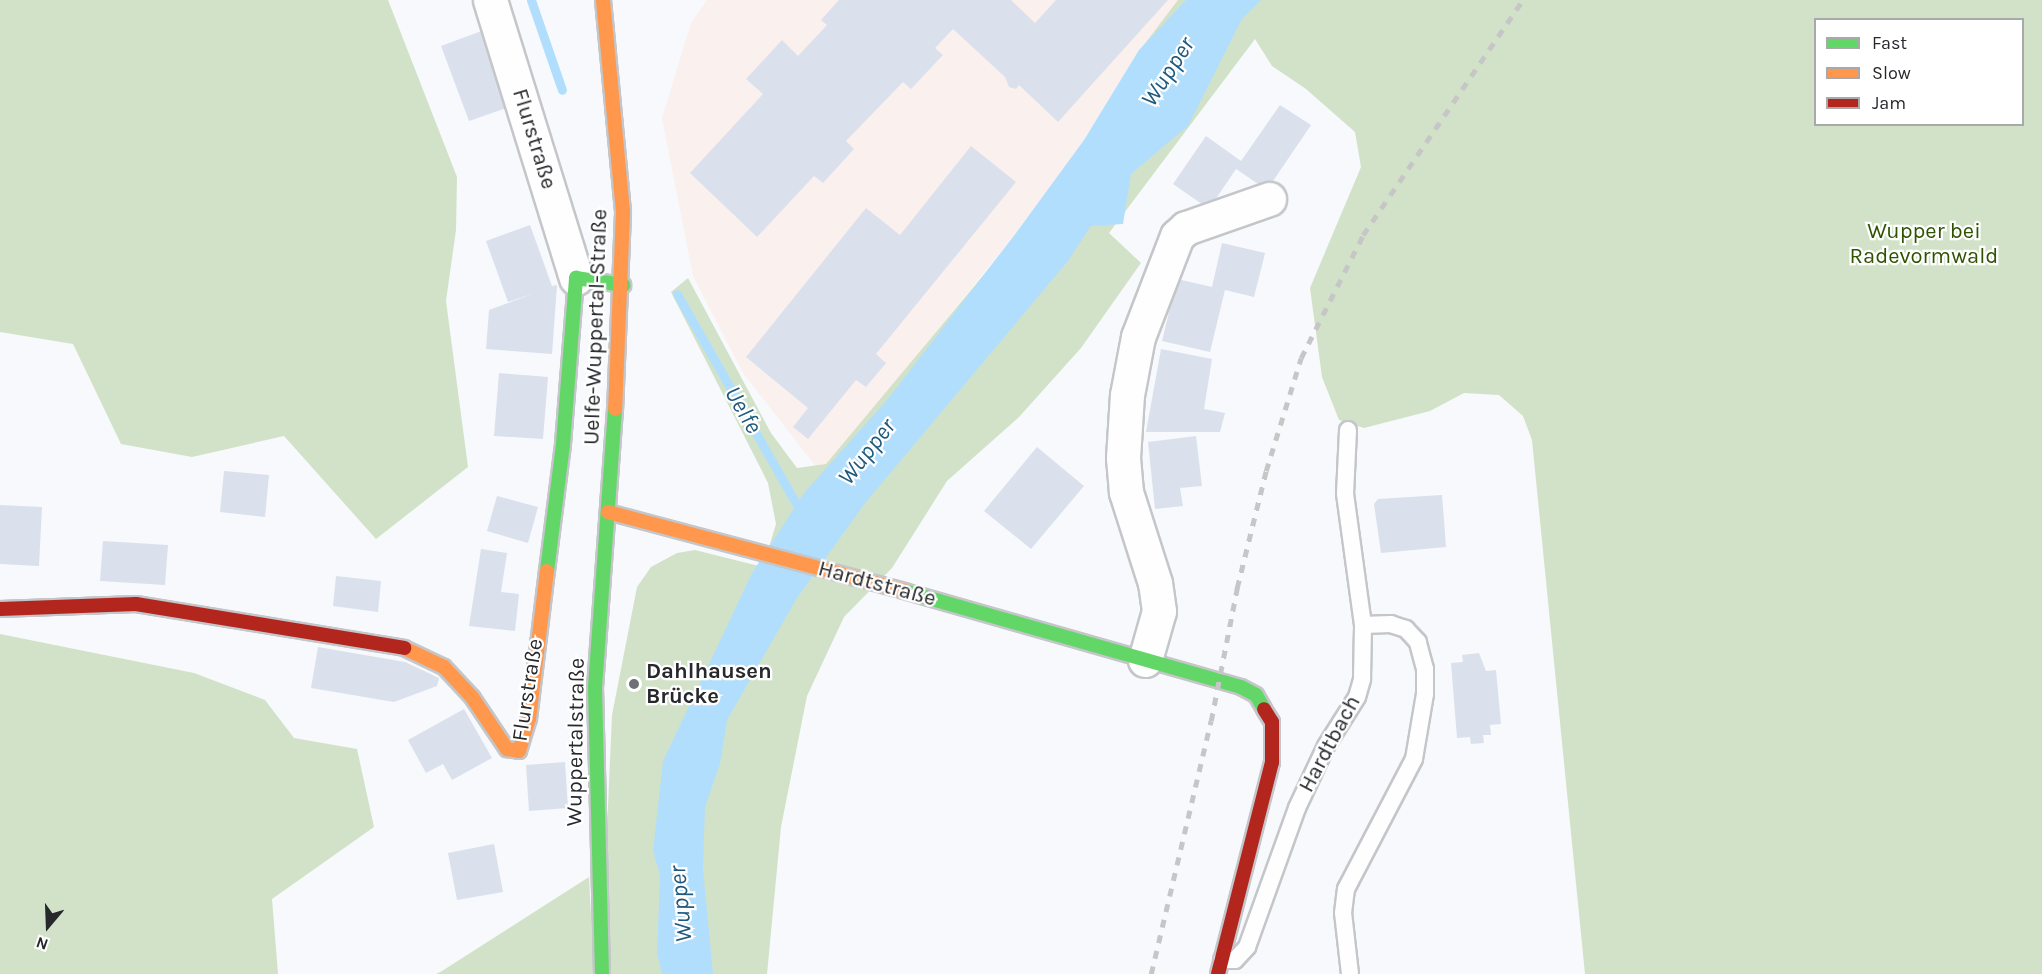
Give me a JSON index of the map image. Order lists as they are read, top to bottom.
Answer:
{
  "streets": {
    "main road": [
      "Flurstraße",
      "Uelfe-Wuppertal-Straße",
      "Hardtstraße",
      "Wuppertalstraße"
    ],
    "lane": ["Hardtbach"]
  },
  "crossings": [
    ["Uelfe-Wuppertal-Straße", "Hardtstraße"],
    ["Uelfe-Wuppertal-Straße", "Wuppertalstraße"],
    ["Hardtstraße", "Wuppertalstraße"],
    ["Hardtstraße", "Hardtbach"]
  ],
  "water": ["Wupper", "Uelfe"],
  "parks": ["Wupper bei Radevormwald"],
  "places": ["Dahlhausen Brücke"],
  "legend": ["Fast", "Slow", "Jam"],
  "north": "bottom"
}
